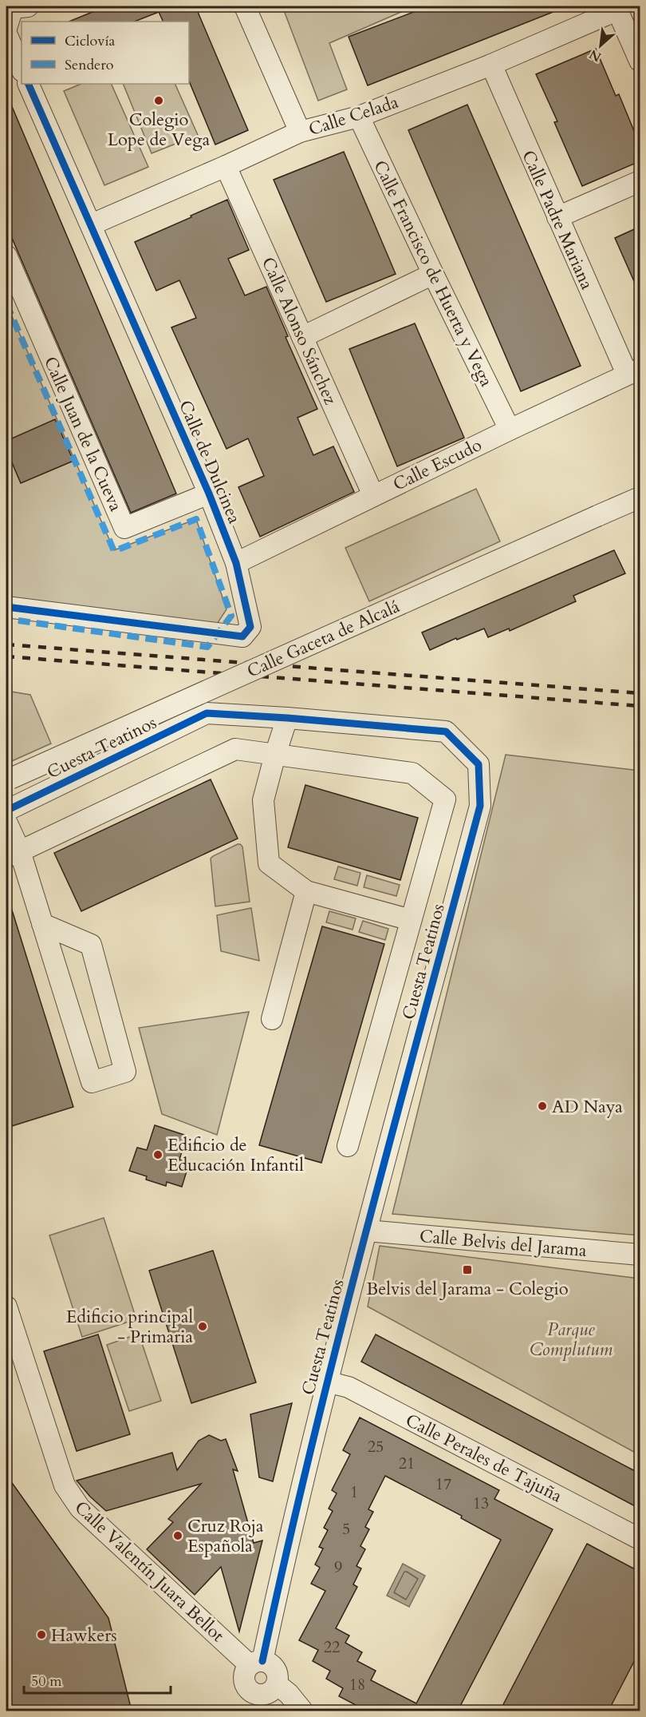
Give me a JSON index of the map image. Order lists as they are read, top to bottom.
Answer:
{
  "streets": {
    "street": [
      "Calle Celada",
      "Calle Padre Mariana",
      "Calle Francisco de Huerta y Vega",
      "Calle Alonso Sánchez",
      "Calle Juan de la Cueva",
      "Calle de Dulcinea",
      "Calle Escudo",
      "Calle Gaceta de Alcalá",
      "Cuesta Teatinos",
      "Calle Belvis del Jarama",
      "Calle Perales de Tajuña",
      "Calle Valentín Juara Bellot"
    ]
  },
  "crossings": [
    ["Calle Celada", "Calle Padre Mariana"],
    ["Calle Celada", "Calle Francisco de Huerta y Vega"],
    ["Calle Celada", "Calle Alonso Sánchez"],
    ["Calle Celada", "Calle de Dulcinea"],
    ["Calle Padre Mariana", "Calle Escudo"],
    ["Calle Francisco de Huerta y Vega", "Calle Escudo"],
    ["Calle Alonso Sánchez", "Calle Escudo"],
    ["Calle Juan de la Cueva", "Calle de Dulcinea"],
    ["Calle de Dulcinea", "Calle Escudo"],
    ["Cuesta Teatinos", "Calle Belvis del Jarama"],
    ["Cuesta Teatinos", "Calle Perales de Tajuña"],
    ["Cuesta Teatinos", "Calle Valentín Juara Bellot"]
  ],
  "parks": ["Parque Complutum"],
  "places": {
    "other": [
      "Colegio Lope de Vega",
      "AD Naya",
      "Edificio de Educación Infantil",
      "Edificio principal - Primaria",
      "Cruz Roja Española",
      "Hawkers"
    ],
    "transit": ["Belvis del Jarama - Colegio"]
  },
  "house_numbers": [
    "25",
    "21",
    "17",
    "1",
    "13",
    "5",
    "9",
    "22",
    "18"
  ],
  "legend": ["Ciclovía", "Sendero"],
  "scale_bar": "50 m",
  "north": "bottom left"
}
